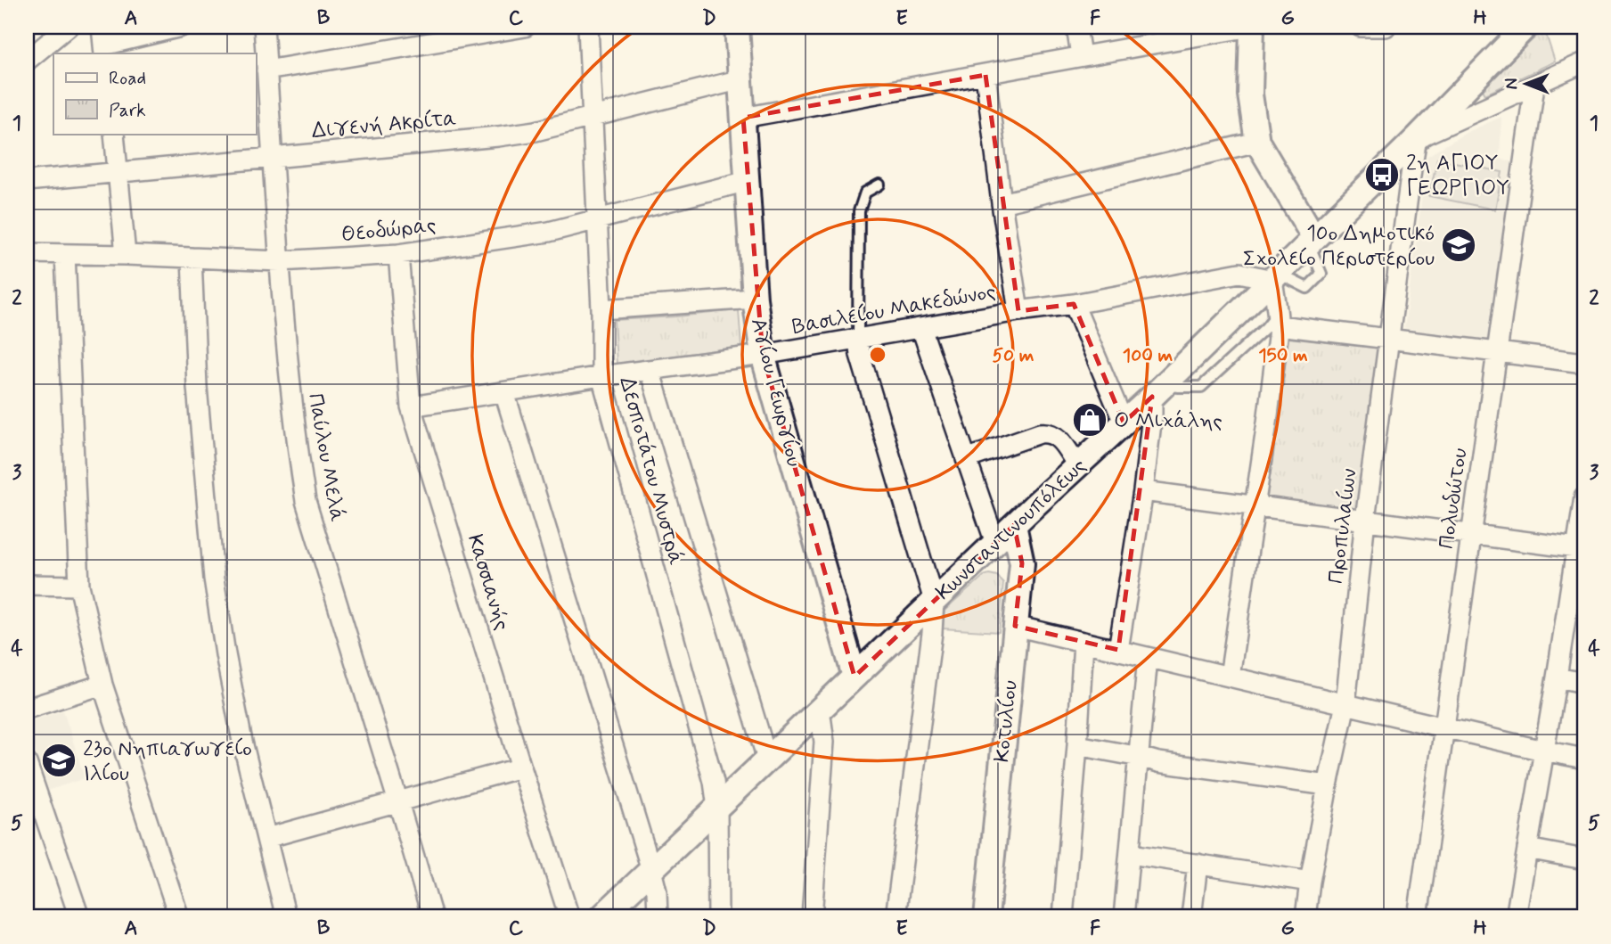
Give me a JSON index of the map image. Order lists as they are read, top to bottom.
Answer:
{
  "streets": {
    "street": [
      "Διγενή Ακρίτα",
      "Θεοδώρας",
      "Βασιλείου Μακεδώνος",
      "Αγίου Γεωργίου",
      "Παύλου Μελά",
      "Δεσποτάτου Μυστρά",
      "Πολυδώτου",
      "Προπυλαίων",
      "Κωνσταντινουπόλεως",
      "Κασσιανής",
      "Κοτυλίου"
    ]
  },
  "crossings": [
    ["Διγενή Ακρίτα", "Αγίου Γεωργίου"],
    ["Διγενή Ακρίτα", "Παύλου Μελά"],
    ["Διγενή Ακρίτα", "Δεσποτάτου Μυστρά"],
    ["Θεοδώρας", "Αγίου Γεωργίου"],
    ["Θεοδώρας", "Παύλου Μελά"],
    ["Θεοδώρας", "Δεσποτάτου Μυστρά"],
    ["Θεοδώρας", "Κασσιανής"],
    ["Βασιλείου Μακεδώνος", "Αγίου Γεωργίου"],
    ["Βασιλείου Μακεδώνος", "Δεσποτάτου Μυστρά"],
    ["Βασιλείου Μακεδώνος", "Κωνσταντινουπόλεως"],
    ["Βασιλείου Μακεδώνος", "Κασσιανής"],
    ["Αγίου Γεωργίου", "Κωνσταντινουπόλεως"],
    ["Δεσποτάτου Μυστρά", "Κωνσταντινουπόλεως"],
    ["Προπυλαίων", "Κωνσταντινουπόλεως"],
    ["Κωνσταντινουπόλεως", "Κοτυλίου"]
  ],
  "places": {
    "bus stop": ["2η ΑΓΙΟΥ ΓΕΩΡΓΙΟΥ"],
    "school or university": ["10ο Δημοτικό Σχολείο Περιστερίου", "23ο Νηπιαγωγείο Ιλίου"],
    "shop": ["Ο Μιχάλης"]
  },
  "legend": ["Road", "Park"],
  "north": "left",
  "grid": {
    "columns": [
      "A",
      "B",
      "C",
      "D",
      "E",
      "F",
      "G",
      "H"
    ],
    "rows": [
      "1",
      "2",
      "3",
      "4",
      "5"
    ]
  },
  "rings": ["50 m", "100 m", "150 m"]
}
